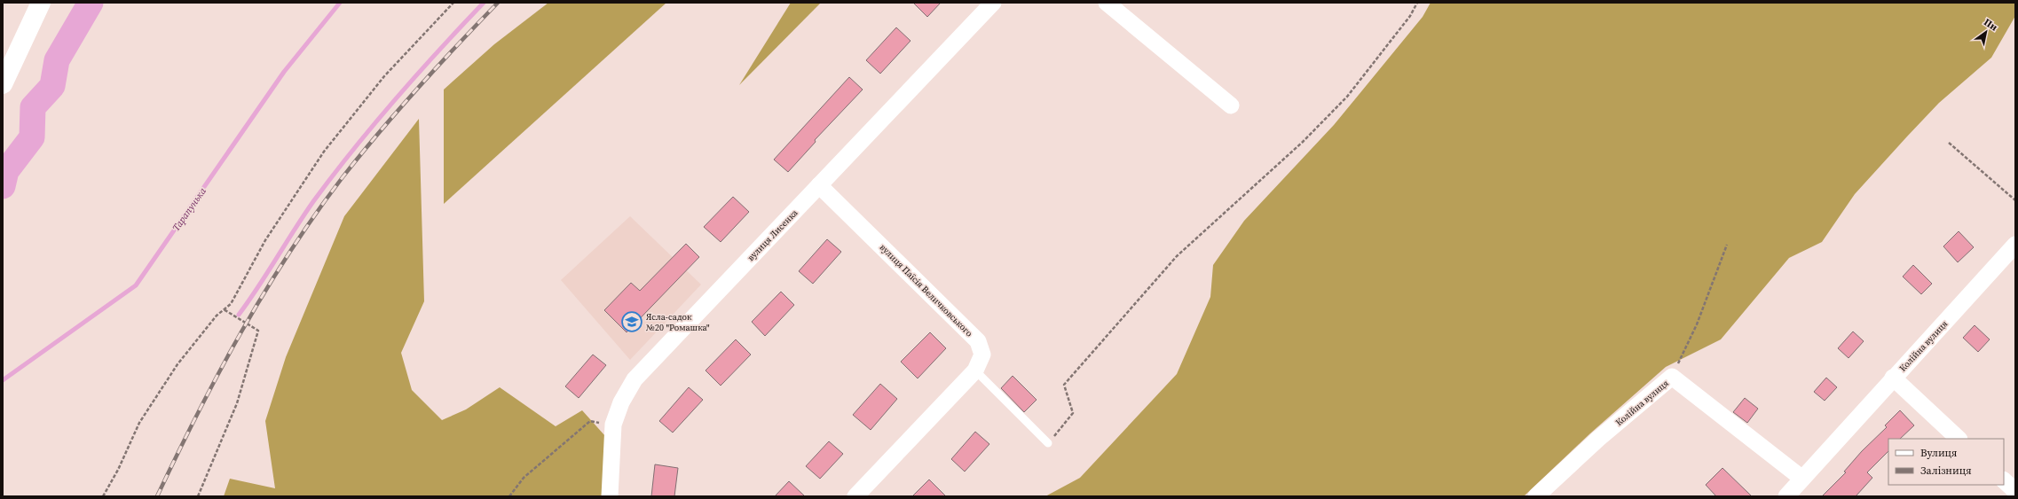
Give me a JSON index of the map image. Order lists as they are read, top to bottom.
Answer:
{
  "streets": {
    "street": ["вулиця Лисенка", "вулиця Паїсія Величковського", "Колійна вулиця"]
  },
  "crossings": [
    ["вулиця Лисенка", "вулиця Паїсія Величковського"]
  ],
  "water": ["Тарапунька"],
  "places": {
    "school or university": ["Ясла-садок №20 \"Ромашка\""]
  },
  "legend": ["Вулиця", "Залізниця"],
  "north": "top right"
}
